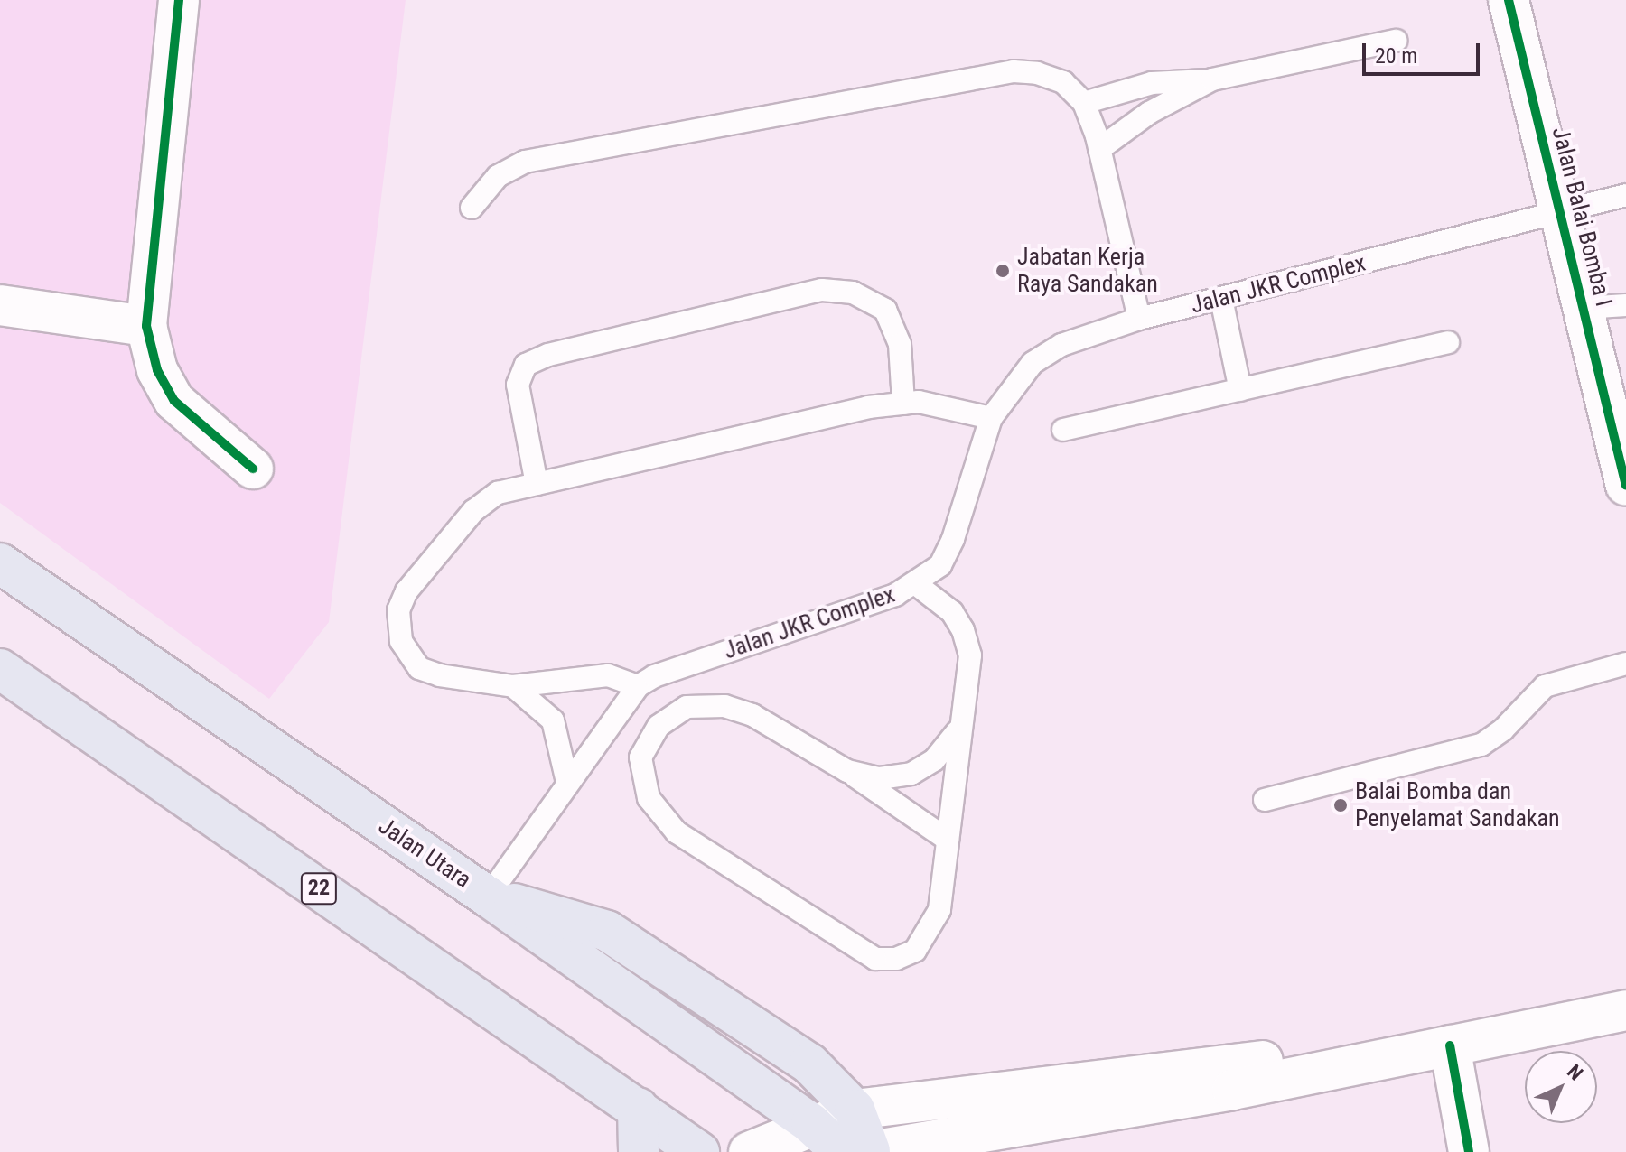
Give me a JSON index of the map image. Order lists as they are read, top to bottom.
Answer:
{
  "streets": {
    "highway": ["Jalan Utara", "22"],
    "main road": ["Jalan Balai Bomba I"],
    "lane": ["Jalan JKR Complex"]
  },
  "crossings": [
    ["Jalan Balai Bomba I", "Jalan JKR Complex"],
    ["Jalan JKR Complex", "Jalan Utara"]
  ],
  "places": ["Jabatan Kerja Raya Sandakan", "Balai Bomba dan Penyelamat Sandakan"],
  "scale_bar": "20 m",
  "north": "top right"
}
